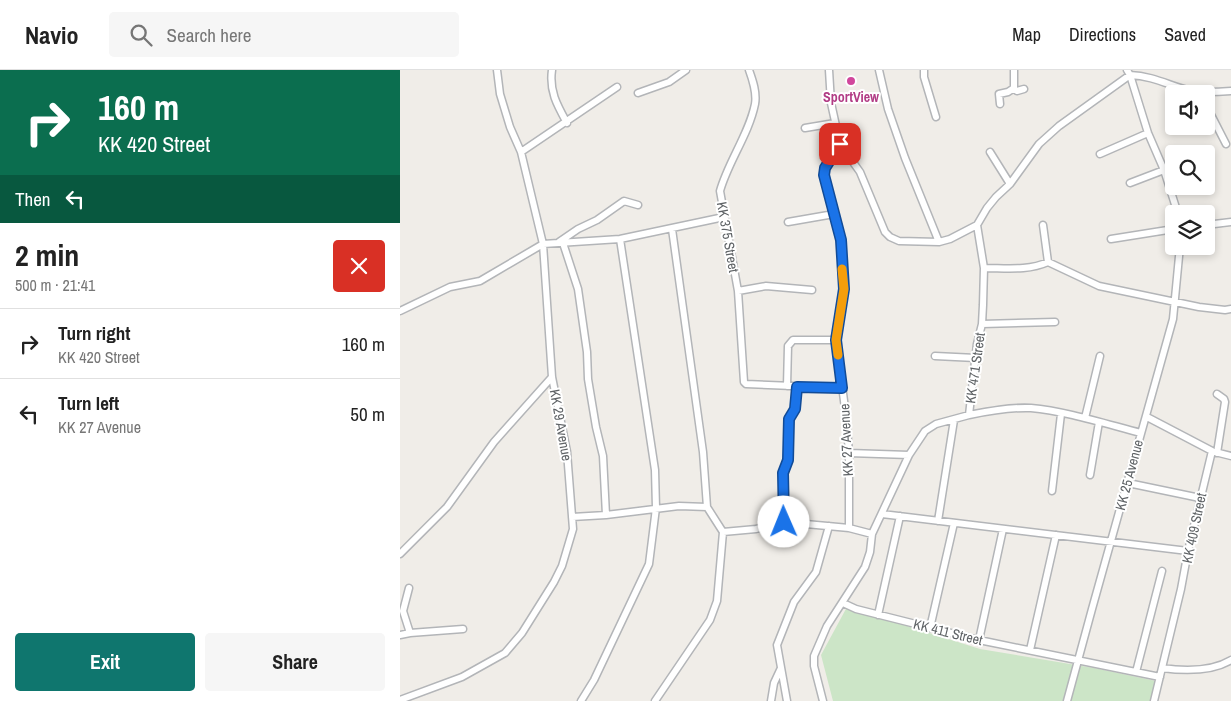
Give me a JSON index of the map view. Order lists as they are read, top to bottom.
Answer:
{
  "streets": {
    "street": [
      "KK 375 Street",
      "KK 471 Street",
      "KK 29 Avenue",
      "KK 27 Avenue",
      "KK 25 Avenue",
      "KK 409 Street",
      "KK 411 Street"
    ]
  },
  "crossings": [
    ["KK 471 Street", "KK 411 Street"],
    ["KK 25 Avenue", "KK 411 Street"],
    ["KK 409 Street", "KK 411 Street"]
  ],
  "places": ["SportView"],
  "page": {
    "header": "Navio",
    "search": "Search here",
    "nav": ["Map", "Directions", "Saved"],
    "turn": ["160 m", "KK 420 Street"],
    "then": "Then",
    "heading": ["2 min", "500 m · 21:41"],
    "list": [
      {
        "name": "Turn right",
        "note": "KK 420 Street",
        "value": "160 m"
      },
      {
        "name": "Turn left",
        "note": "KK 27 Avenue",
        "value": "50 m"
      }
    ],
    "buttons": ["Exit", "Share"]
  }
}
